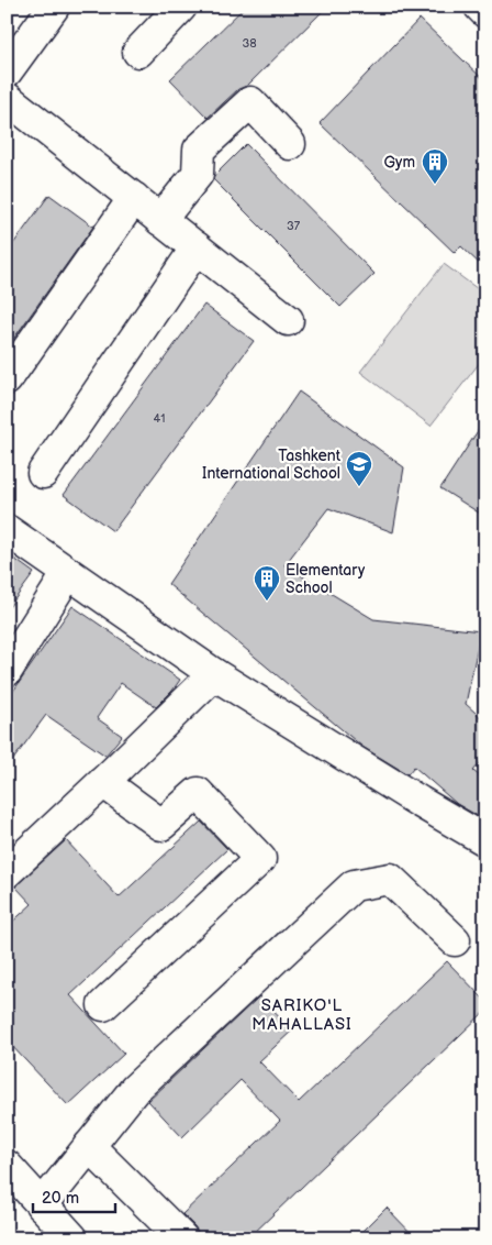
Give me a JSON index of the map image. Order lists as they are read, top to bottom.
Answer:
{
  "districts": ["SARIKO'L MAHALLASI"],
  "places": {
    "building": ["Gym", "Elementary School"],
    "school or university": ["Tashkent International School"]
  },
  "house_numbers": ["38", "37", "41"],
  "scale_bar": "20 m"
}
